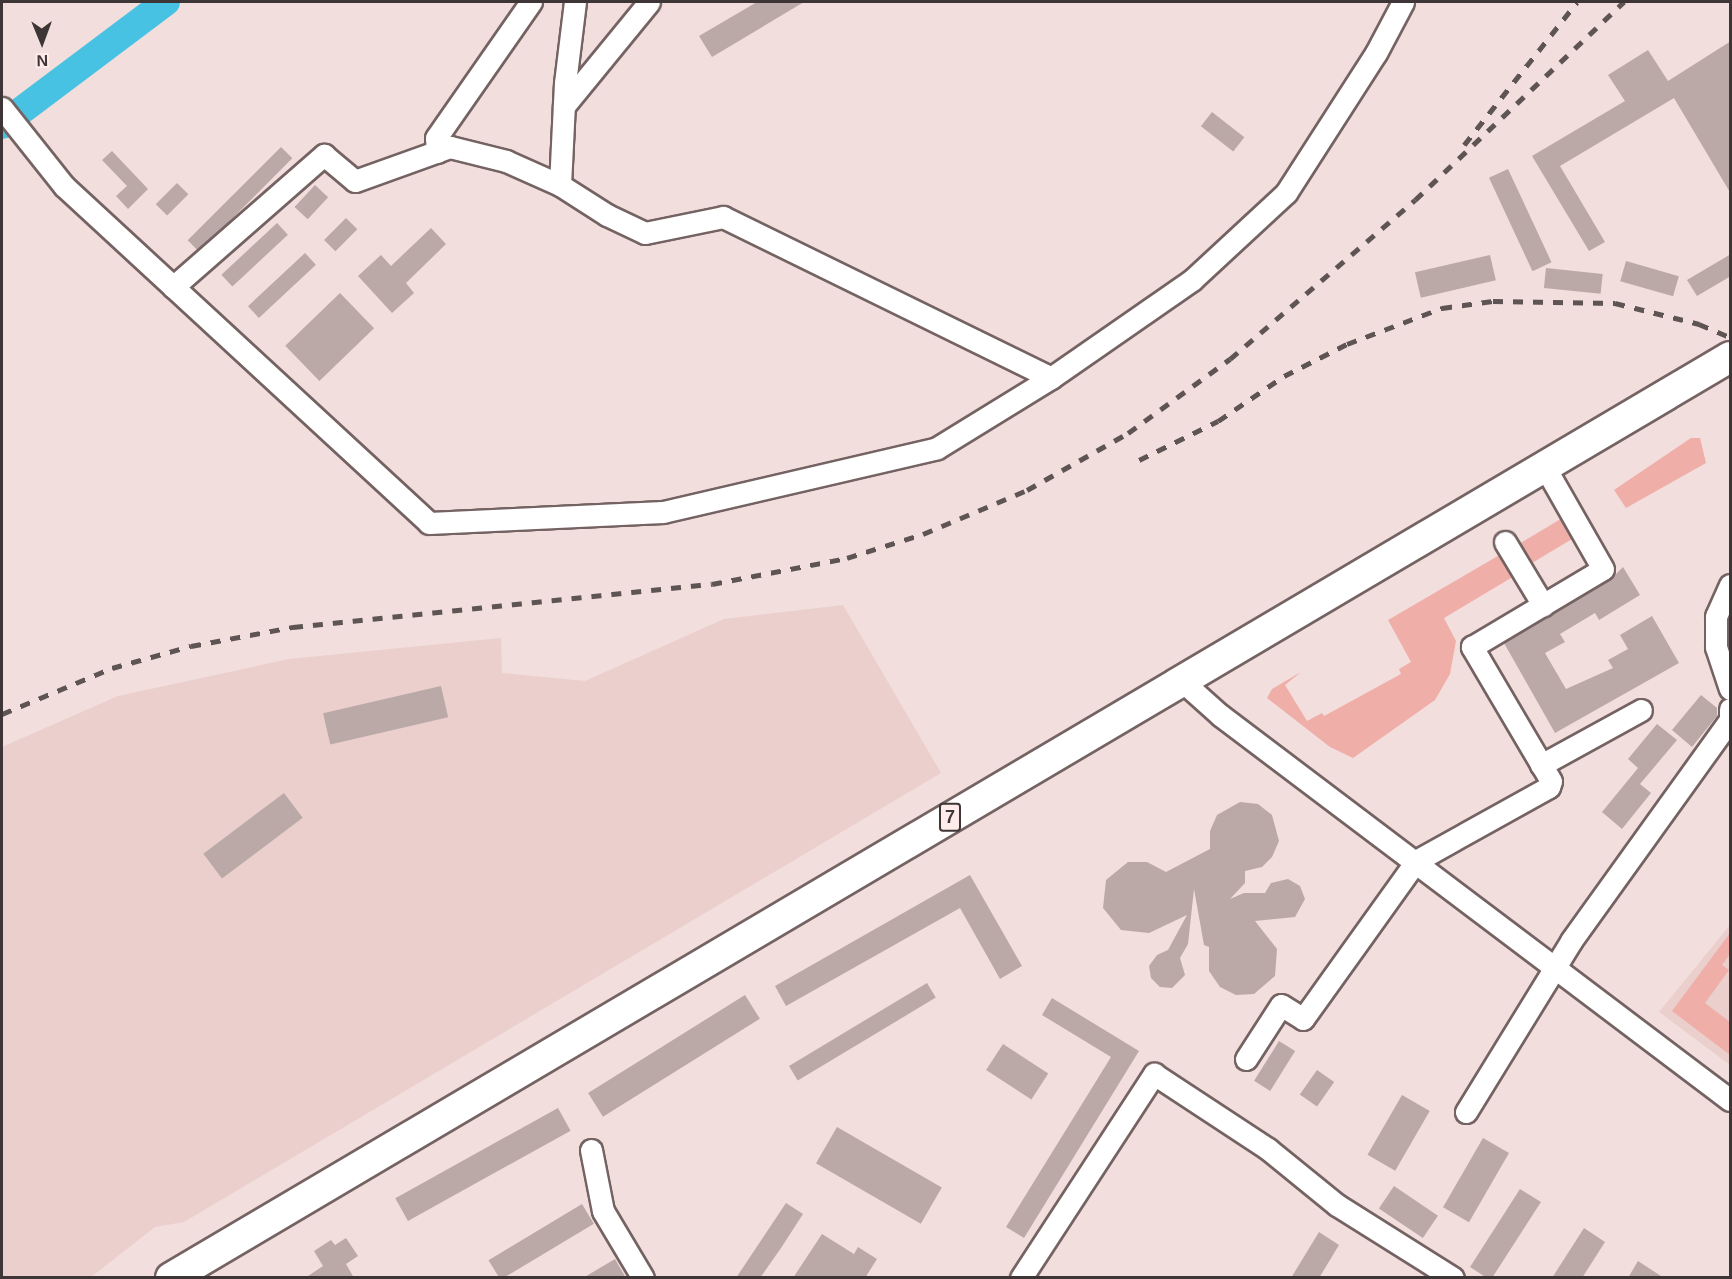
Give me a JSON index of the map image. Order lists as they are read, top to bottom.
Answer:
{
  "streets": {
    "highway": ["7"]
  },
  "north": "bottom"
}
